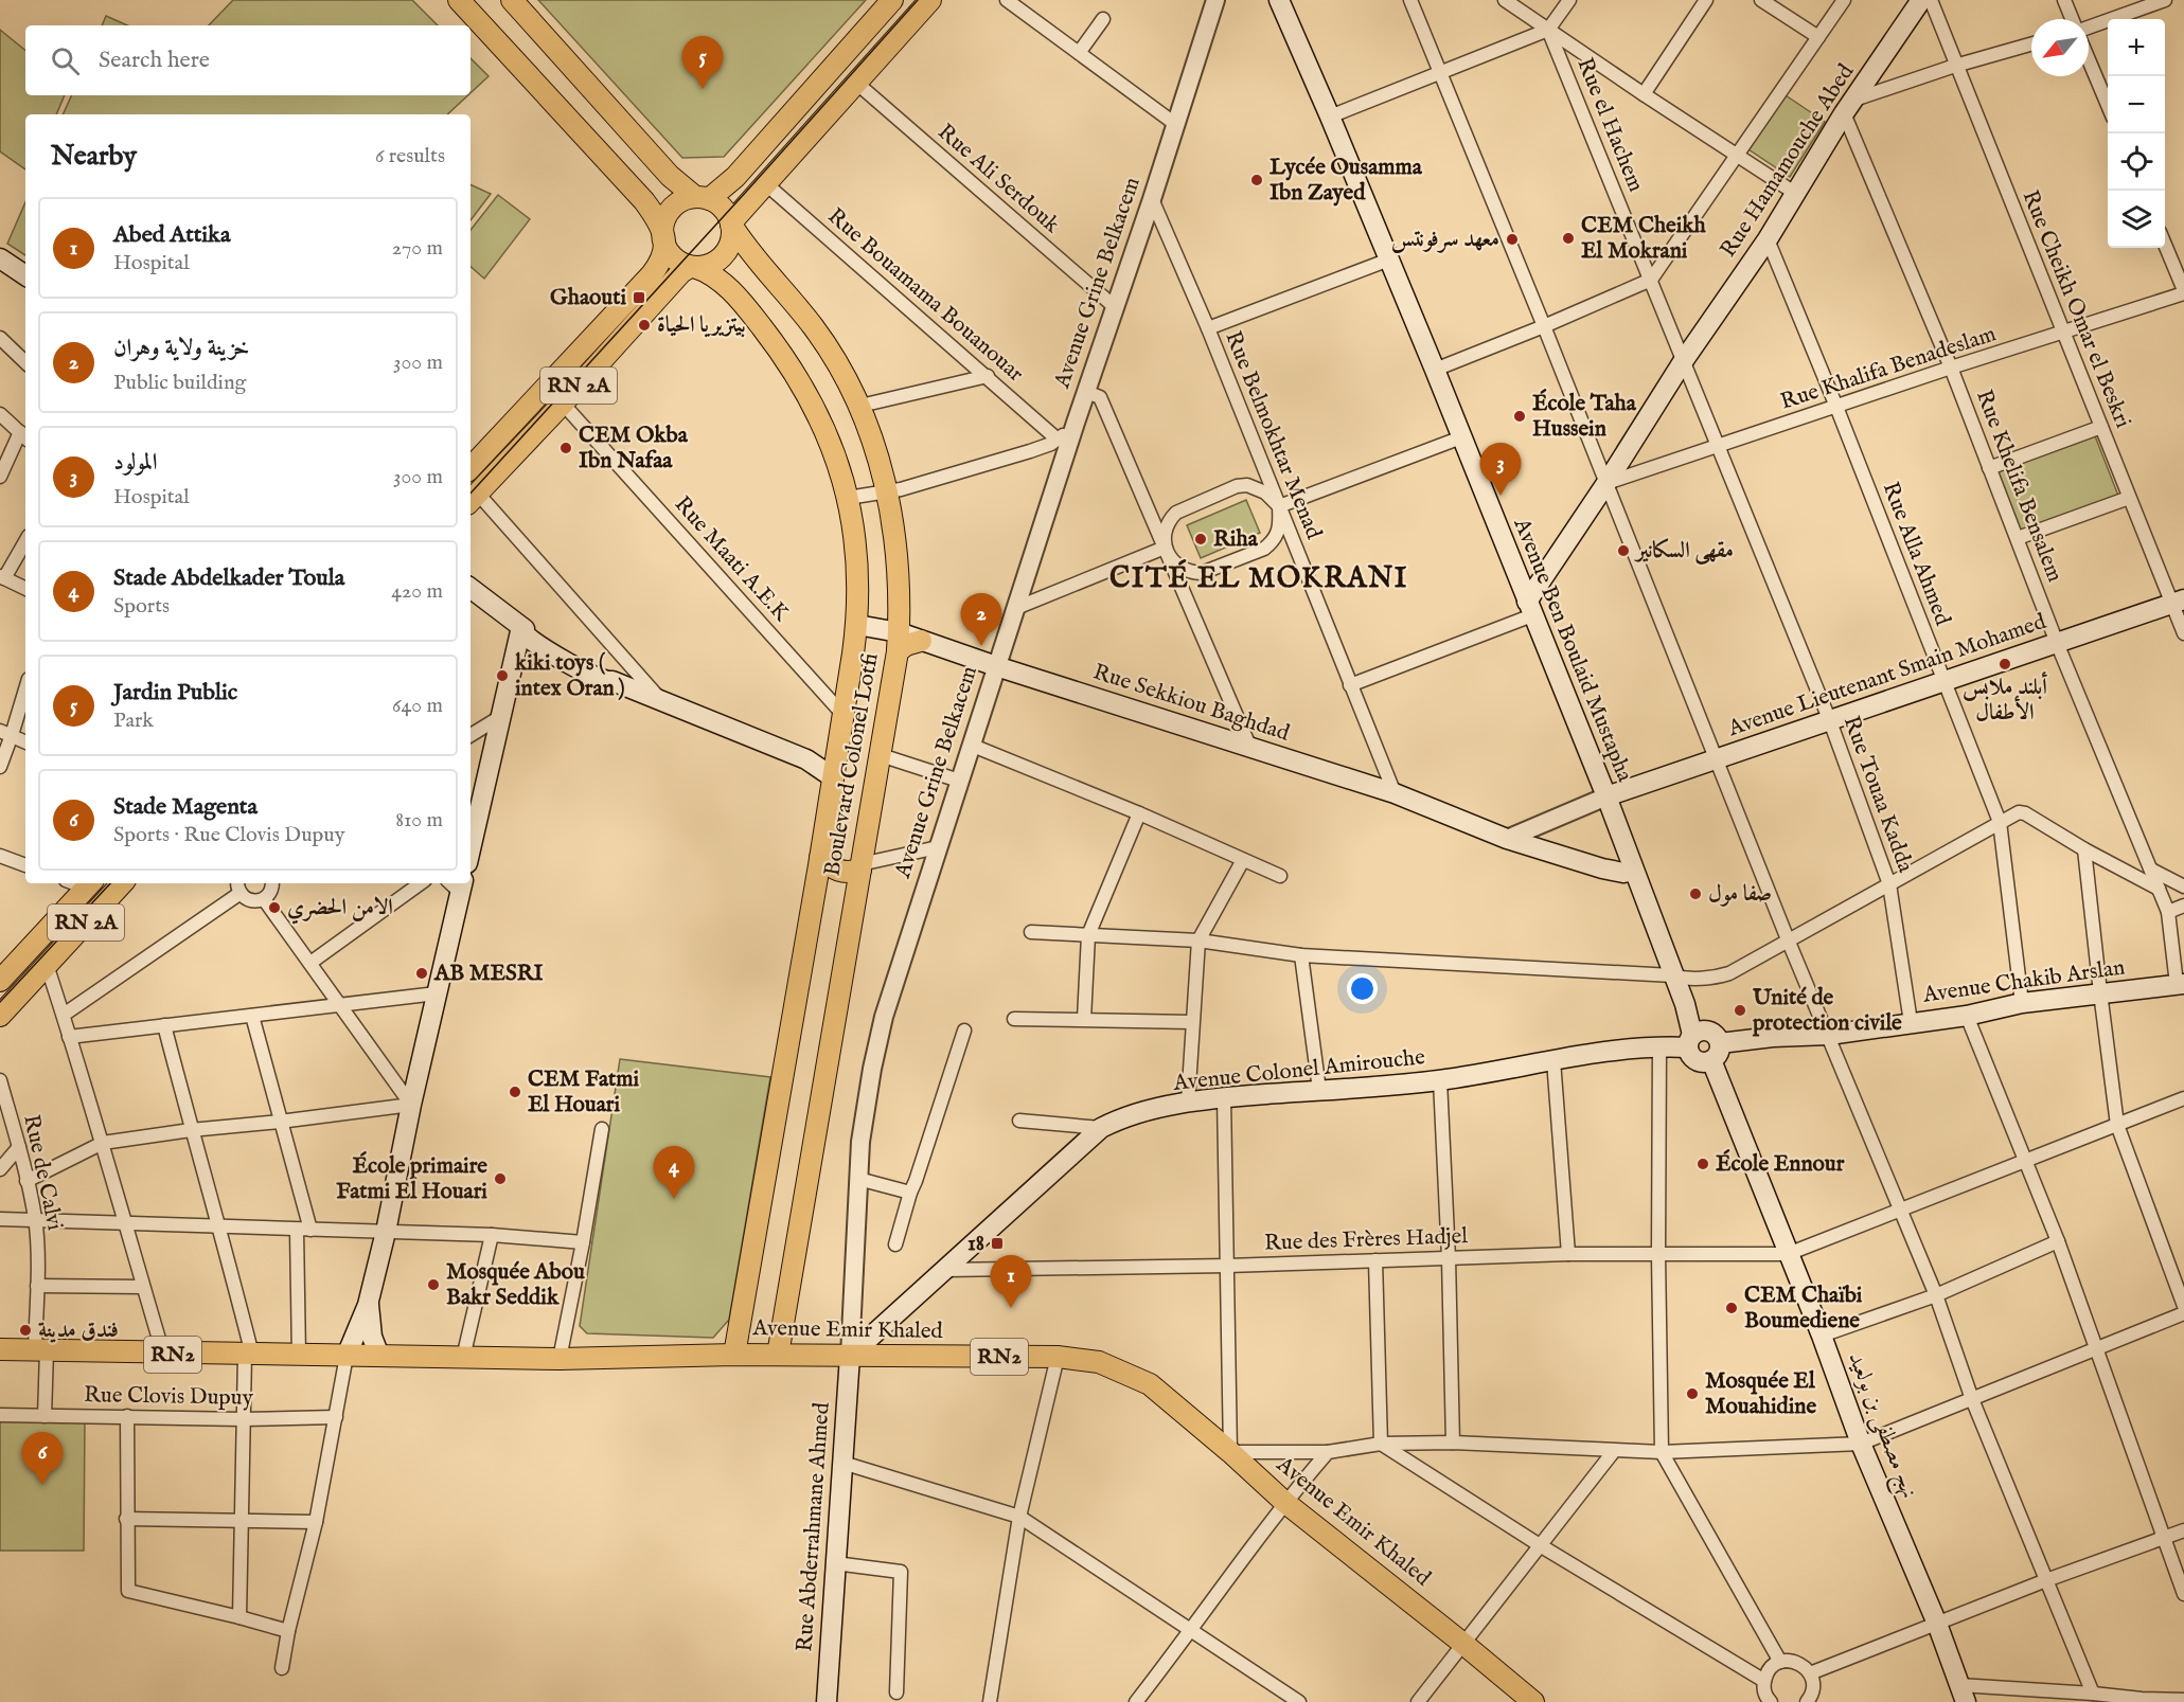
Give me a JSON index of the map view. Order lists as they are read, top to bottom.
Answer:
{
  "streets": {
    "main road": [
      "Rue Hamamouche Abed",
      "RN 2A",
      "Avenue Ben Boulaid Mustapha",
      "Avenue Lieutenant Smain Mohamed",
      "Rue Sekkiou Baghdad",
      "Boulevard Colonel Lotfi",
      "Avenue Chakib Arslan",
      "Avenue Colonel Amirouche",
      "Avenue Emir Khaled",
      "RN2",
      "نهج مصطفى بن بولعيد",
      "Rue Abderrahmane Ahmed"
    ],
    "street": [
      "Rue el Hachem",
      "Rue Ali Serdouk",
      "Avenue Grine Belkacem",
      "Rue Bouamama Bouanouar",
      "Rue Cheikh Omar el Beskri",
      "Rue Khalifa Benadeslam",
      "Rue Belmokhtar Menad",
      "Rue Khelifa Bensalem",
      "Rue Alla Ahmed",
      "Rue Maati A.E.K",
      "Rue Touaa Kadda",
      "Rue de Calvi",
      "Rue des Frères Hadjel",
      "Rue Clovis Dupuy"
    ]
  },
  "crossings": [
    ["Rue el Hachem", "Rue Hamamouche Abed"],
    ["Rue el Hachem", "Rue Khalifa Benadeslam"],
    ["Rue el Hachem", "Rue Touaa Kadda"],
    ["Rue Hamamouche Abed", "Rue Khalifa Benadeslam"],
    ["Rue Hamamouche Abed", "Rue Khelifa Bensalem"],
    ["Rue Hamamouche Abed", "Rue Alla Ahmed"],
    ["Rue Hamamouche Abed", "Avenue Ben Boulaid Mustapha"],
    ["Rue Ali Serdouk", "Avenue Grine Belkacem"],
    ["Avenue Grine Belkacem", "Rue Belmokhtar Menad"],
    ["Avenue Grine Belkacem", "Rue Sekkiou Baghdad"],
    ["Avenue Grine Belkacem", "Avenue Colonel Amirouche"],
    ["Avenue Grine Belkacem", "Avenue Emir Khaled"],
    ["Avenue Grine Belkacem", "Rue Abderrahmane Ahmed"],
    ["Rue Cheikh Omar el Beskri", "Rue Khalifa Benadeslam"],
    ["Rue Cheikh Omar el Beskri", "Avenue Lieutenant Smain Mohamed"],
    ["Rue Khalifa Benadeslam", "Rue Khelifa Bensalem"],
    ["Rue Khalifa Benadeslam", "Rue Alla Ahmed"],
    ["Rue Khalifa Benadeslam", "Rue Touaa Kadda"],
    ["RN 2A", "Rue Maati A.E.K"],
    ["RN 2A", "Boulevard Colonel Lotfi"],
    ["Rue Belmokhtar Menad", "Rue Sekkiou Baghdad"],
    ["Rue Khelifa Bensalem", "Avenue Lieutenant Smain Mohamed"],
    ["Rue Khelifa Bensalem", "Avenue Chakib Arslan"],
    ["Rue Alla Ahmed", "Avenue Lieutenant Smain Mohamed"],
    ["Rue Alla Ahmed", "Avenue Chakib Arslan"],
    ["Rue Maati A.E.K", "Boulevard Colonel Lotfi"],
    ["Avenue Ben Boulaid Mustapha", "Avenue Lieutenant Smain Mohamed"],
    ["Avenue Ben Boulaid Mustapha", "Rue Sekkiou Baghdad"],
    ["Avenue Ben Boulaid Mustapha", "Avenue Chakib Arslan"],
    ["Avenue Ben Boulaid Mustapha", "Avenue Colonel Amirouche"],
    ["Avenue Lieutenant Smain Mohamed", "Rue Touaa Kadda"],
    ["Boulevard Colonel Lotfi", "Avenue Emir Khaled"],
    ["Rue Touaa Kadda", "Avenue Chakib Arslan"],
    ["Avenue Chakib Arslan", "Avenue Colonel Amirouche"],
    ["Avenue Colonel Amirouche", "Rue des Frères Hadjel"],
    ["Avenue Colonel Amirouche", "Avenue Emir Khaled"],
    ["Avenue Colonel Amirouche", "Rue Abderrahmane Ahmed"],
    ["Rue de Calvi", "RN2"],
    ["Rue de Calvi", "Rue Clovis Dupuy"],
    ["Rue des Frères Hadjel", "نهج مصطفى بن بولعيد"],
    ["Avenue Emir Khaled", "RN2"],
    ["Avenue Emir Khaled", "Rue Abderrahmane Ahmed"]
  ],
  "districts": ["CITÉ EL MOKRANI"],
  "places": {
    "other": [
      "Lycée Ousamma Ibn Zayed",
      "CEM Cheikh El Mokrani",
      "معهد سرفونتس",
      "بيتزيريا الحياة",
      "École Taha Hussein",
      "CEM Okba Ibn Nafaa",
      "Riha",
      "مقهى السكانير",
      "أبلند ملابس اﻷطفال",
      "kiki toys ( intex Oran )",
      "صفا مول",
      "الامن الحضري",
      "AB MESRI",
      "Unité de protection civile",
      "CEM Fatmi El Houari",
      "École Ennour",
      "École primaire Fatmi El Houari",
      "Mosquée Abou Bakr Seddik",
      "CEM Chaïbi Boumediene",
      "فندق مدينة",
      "Mosquée El Mouahidine"
    ],
    "transit": ["Ghaouti", "18"]
  },
  "north": "bottom left",
  "page": {
    "map_buttons": ["+", "−"],
    "search": "Search here",
    "pins": [
      "5",
      "3",
      "2",
      "4",
      "1",
      "6"
    ],
    "heading": ["Nearby", "6 results"],
    "list": [
      {
        "mark": "1",
        "name": "Abed Attika",
        "note": "Hospital",
        "value": "270 m"
      },
      {
        "mark": "2",
        "name": "خزينة ولاية وهران",
        "note": "Public building",
        "value": "300 m"
      },
      {
        "mark": "3",
        "name": "المولود",
        "note": "Hospital",
        "value": "300 m"
      },
      {
        "mark": "4",
        "name": "Stade Abdelkader Toula",
        "note": "Sports",
        "value": "420 m"
      },
      {
        "mark": "5",
        "name": "Jardin Public",
        "note": "Park",
        "value": "640 m"
      },
      {
        "mark": "6",
        "name": "Stade Magenta",
        "note": "Sports · Rue Clovis Dupuy",
        "value": "810 m"
      }
    ]
  }
}
